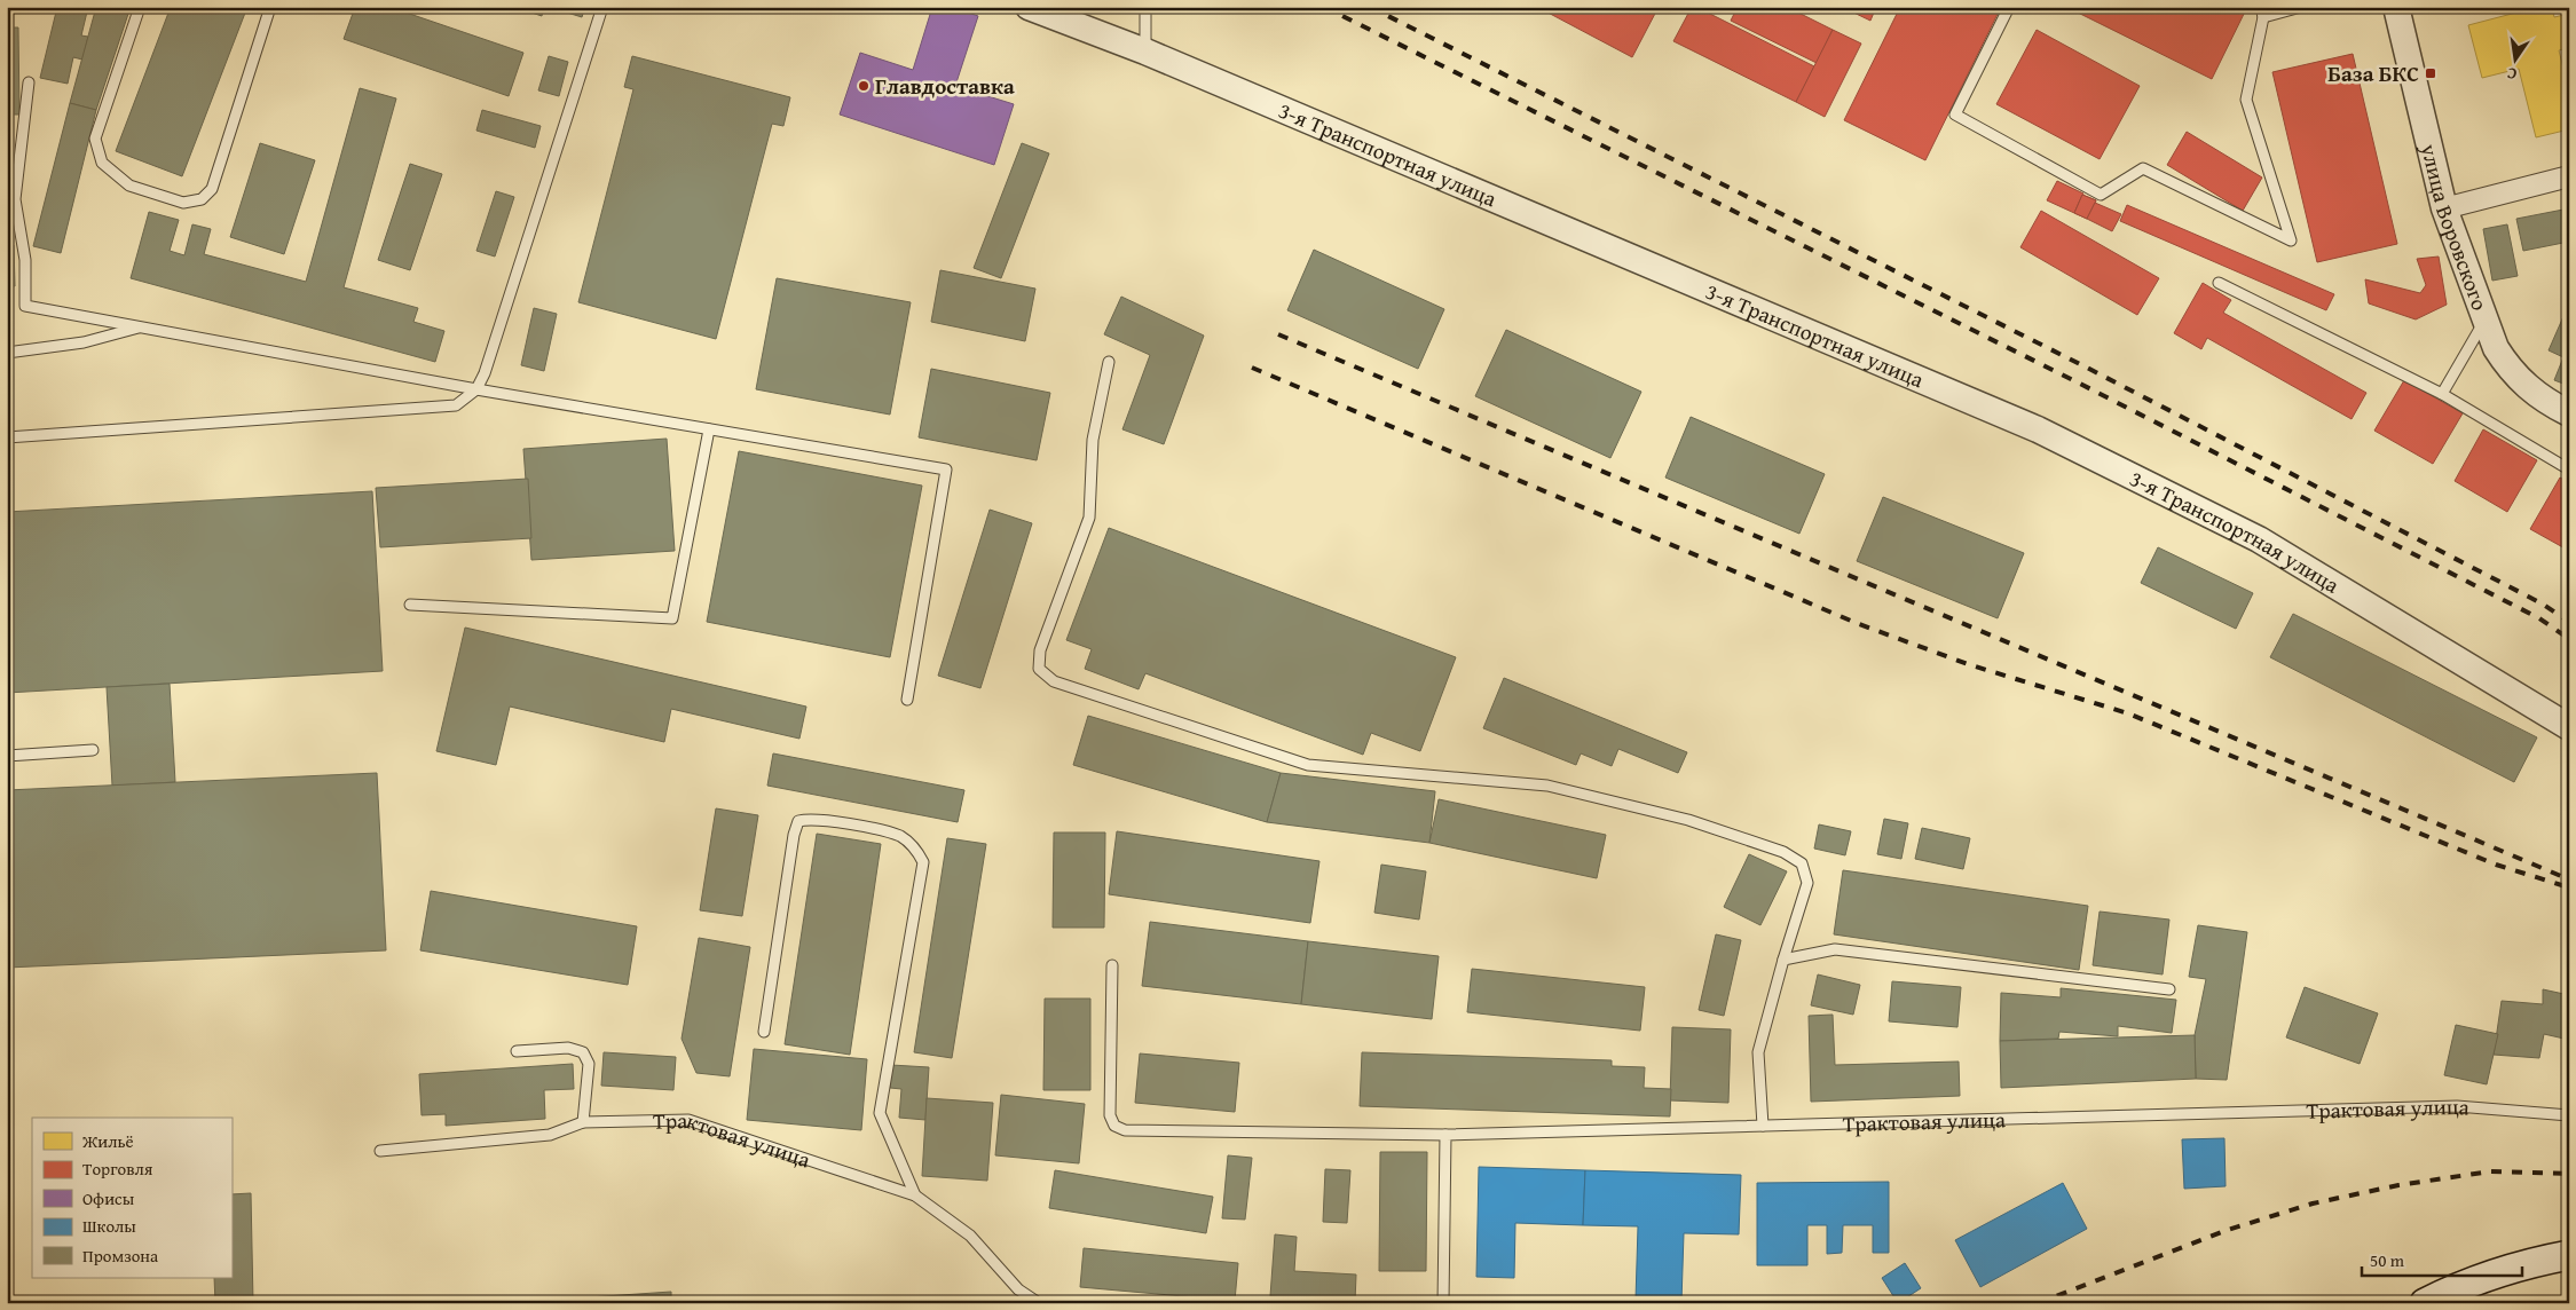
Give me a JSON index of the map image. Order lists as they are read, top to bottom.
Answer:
{
  "streets": {
    "street": ["3-я Транспортная улица", "улица Воровского"],
    "lane": ["Трактовая улица"]
  },
  "places": {
    "transit": ["База БКС"],
    "other": ["Главдоставка"]
  },
  "legend": [
    "Жильё",
    "Торговля",
    "Офисы",
    "Школы",
    "Промзона"
  ],
  "scale_bar": "50 m",
  "north": "bottom"
}
